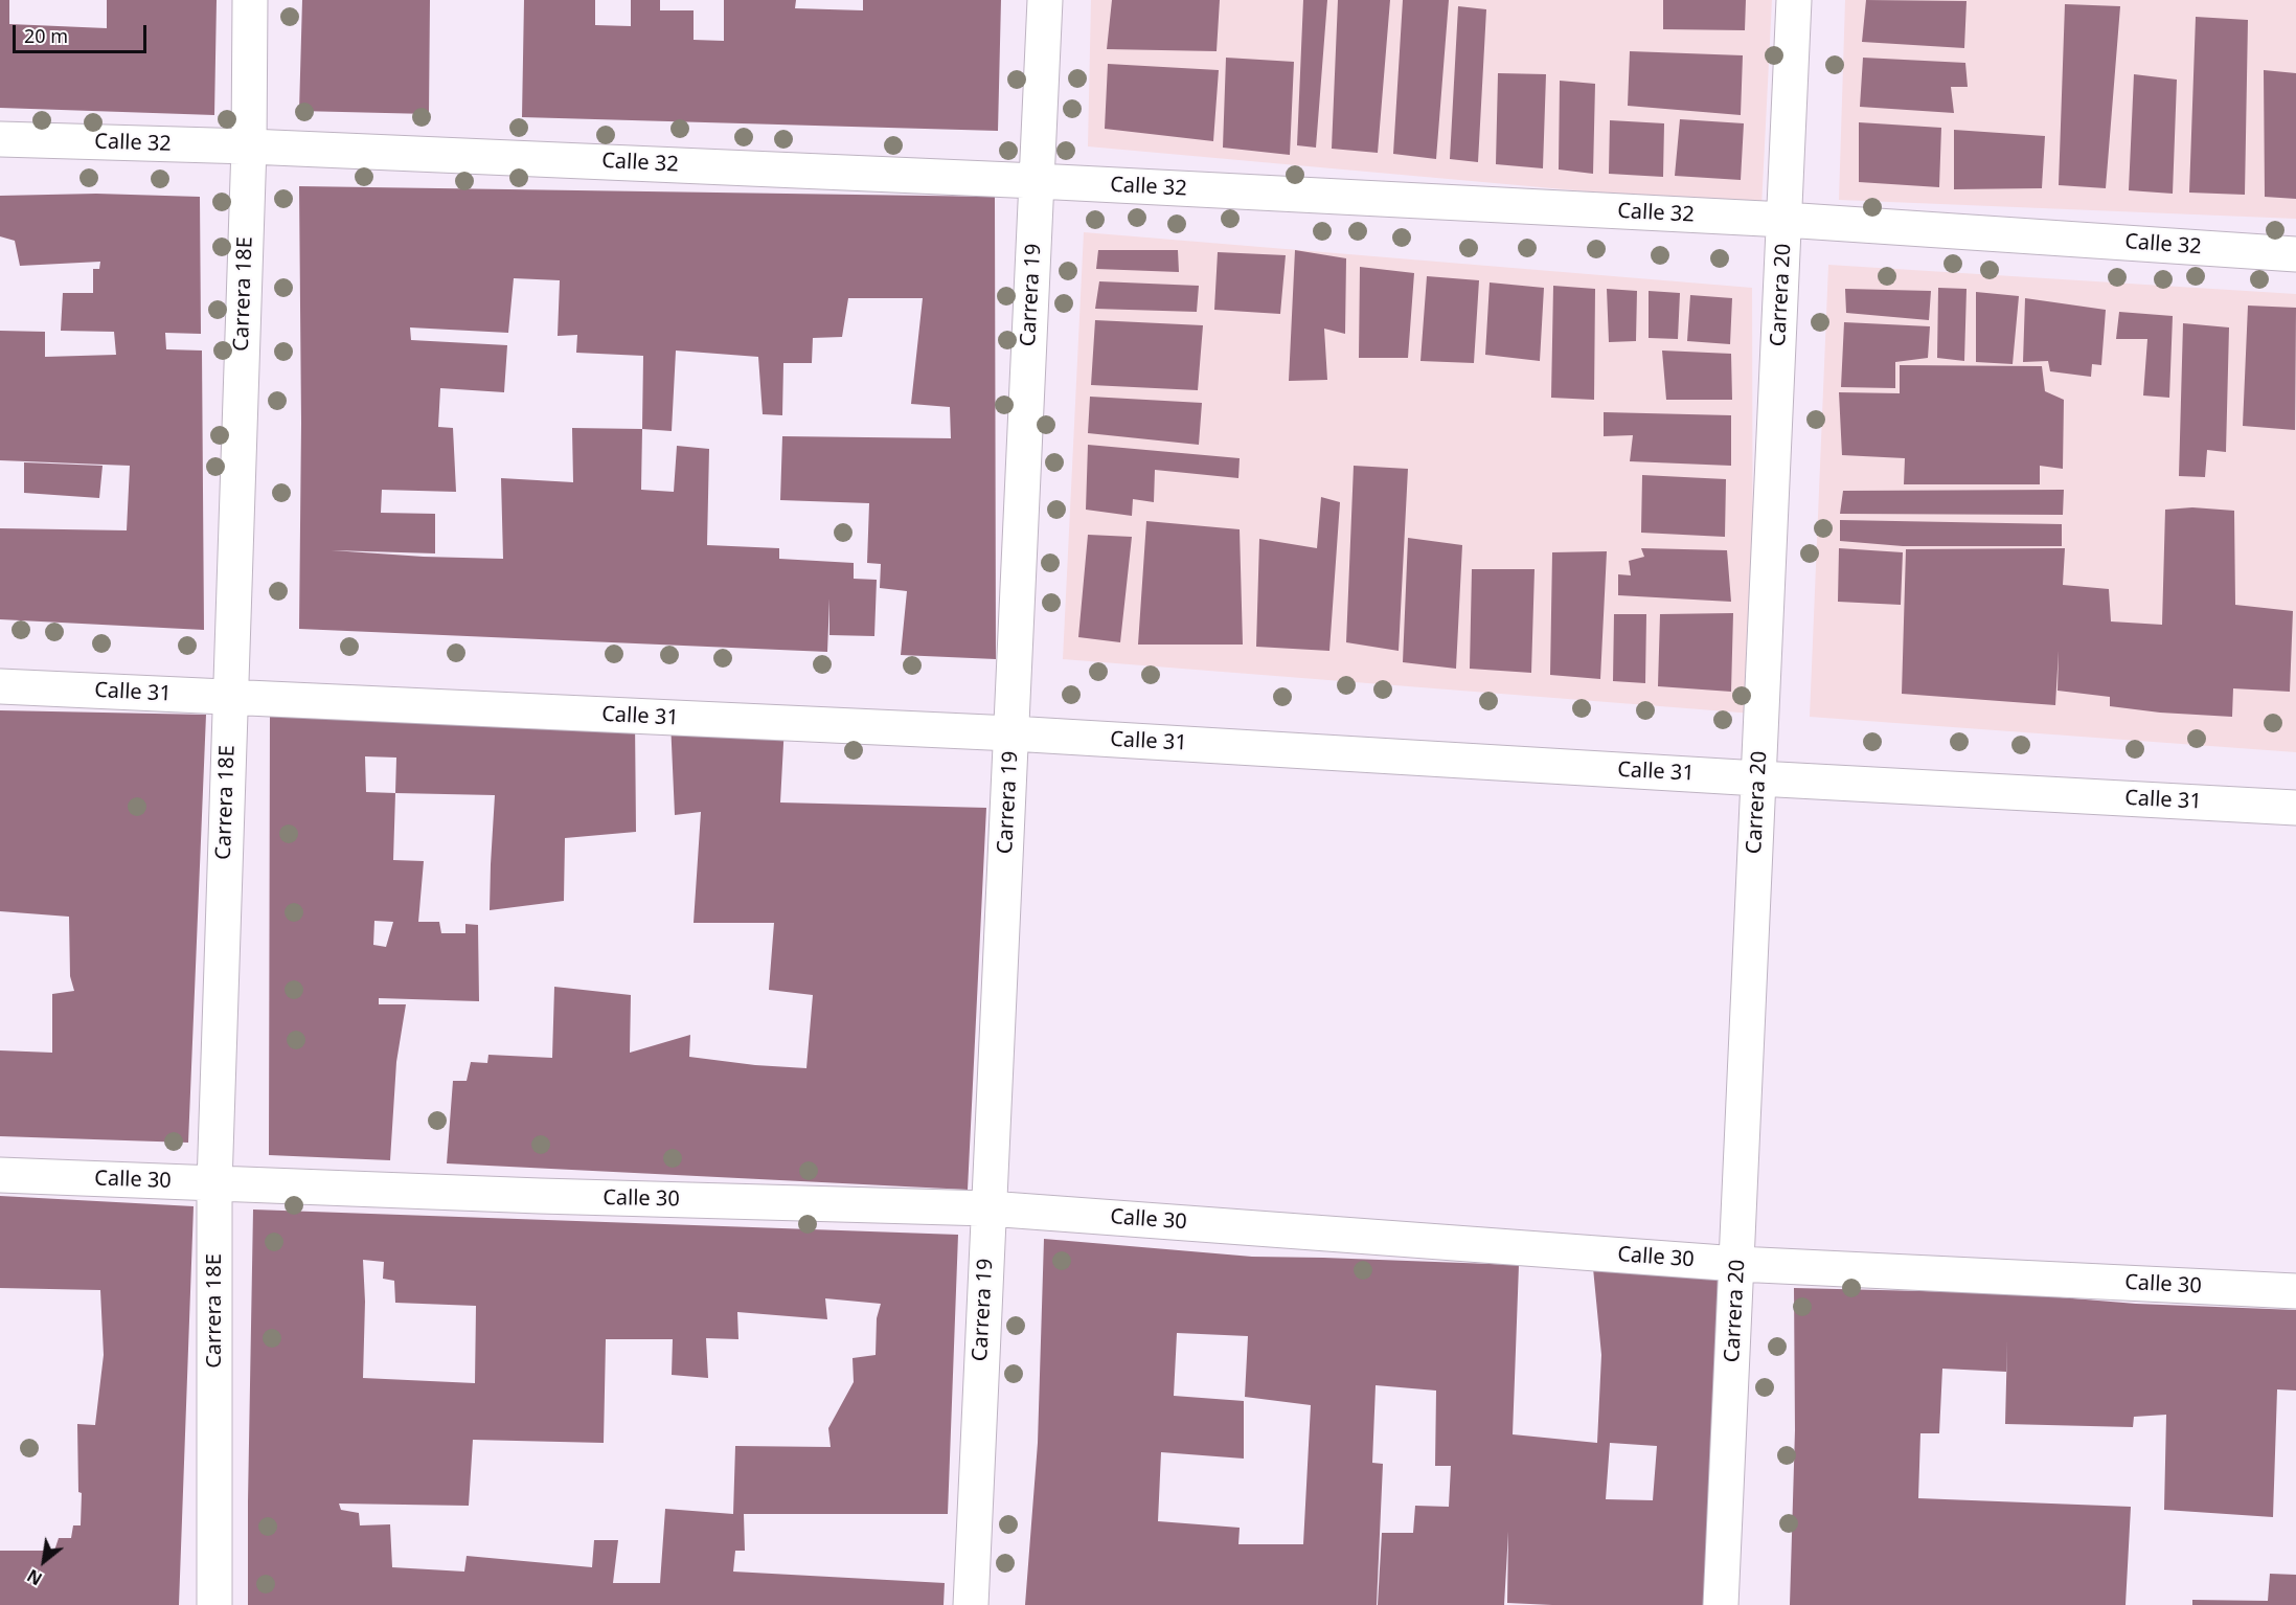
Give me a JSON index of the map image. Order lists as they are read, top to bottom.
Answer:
{
  "streets": {
    "street": [
      "Calle 32",
      "Carrera 18E",
      "Carrera 19",
      "Carrera 20",
      "Calle 31",
      "Calle 30"
    ]
  },
  "crossings": [
    ["Calle 32", "Carrera 18E"],
    ["Calle 32", "Carrera 19"],
    ["Calle 32", "Carrera 20"],
    ["Carrera 18E", "Calle 31"],
    ["Carrera 18E", "Calle 30"],
    ["Carrera 19", "Calle 31"],
    ["Carrera 19", "Calle 30"],
    ["Carrera 20", "Calle 31"],
    ["Carrera 20", "Calle 30"]
  ],
  "scale_bar": "20 m",
  "north": "bottom left"
}
